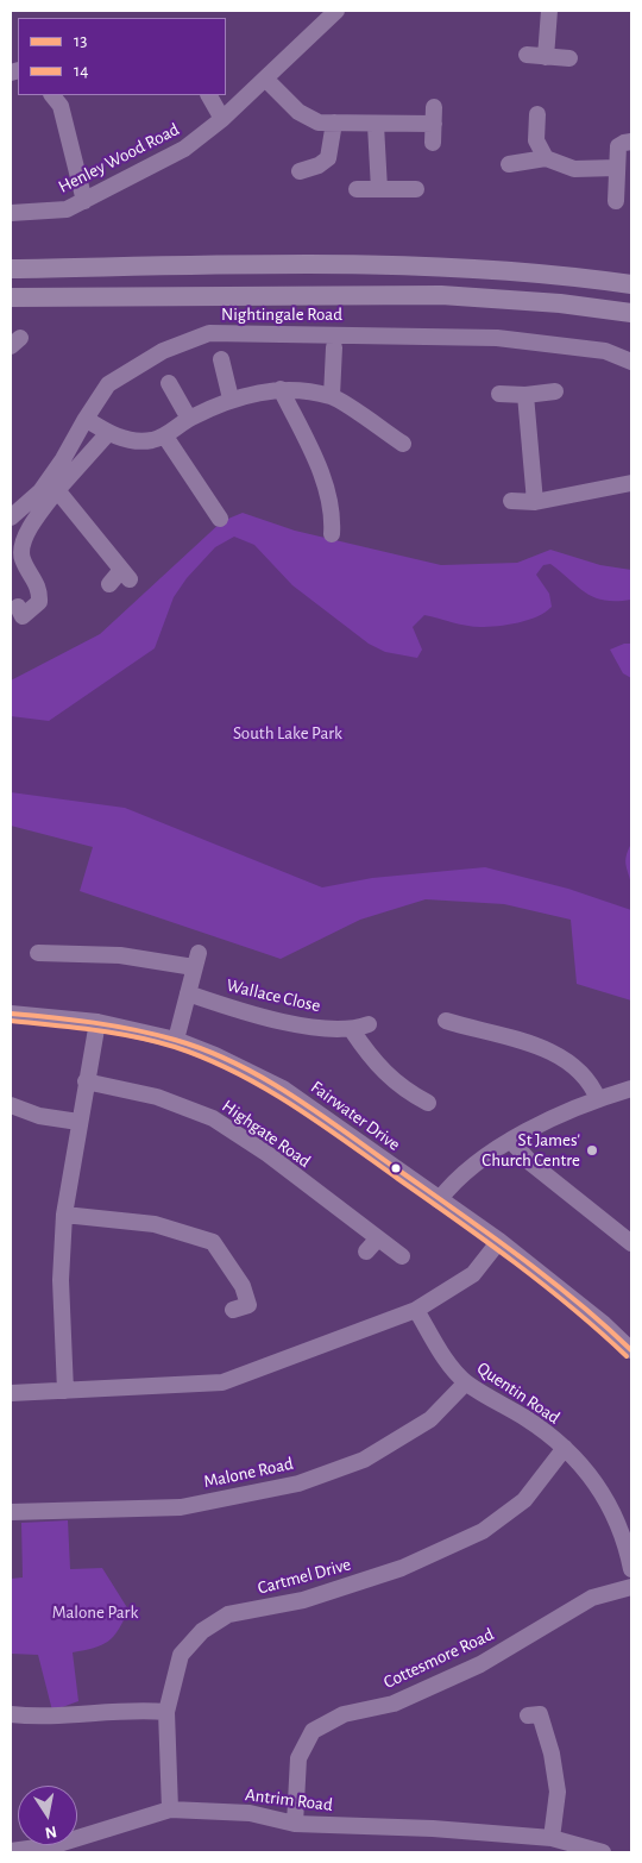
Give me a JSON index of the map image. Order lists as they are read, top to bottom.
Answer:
{
  "streets": {
    "street": [
      "Henley Wood Road",
      "Nightingale Road",
      "Wallace Close",
      "Fairwater Drive",
      "Highgate Road",
      "Quentin Road",
      "Malone Road",
      "Cartmel Drive",
      "Cottesmore Road",
      "Antrim Road"
    ]
  },
  "crossings": [
    ["Quentin Road", "Malone Road"],
    ["Quentin Road", "Cartmel Drive"],
    ["Cartmel Drive", "Antrim Road"],
    ["Cottesmore Road", "Antrim Road"]
  ],
  "parks": ["South Lake Park", "Malone Park"],
  "places": ["St James' Church Centre"],
  "lines": ["transit line 13", "transit line 14"],
  "legend": ["13", "14"],
  "north": "bottom"
}
